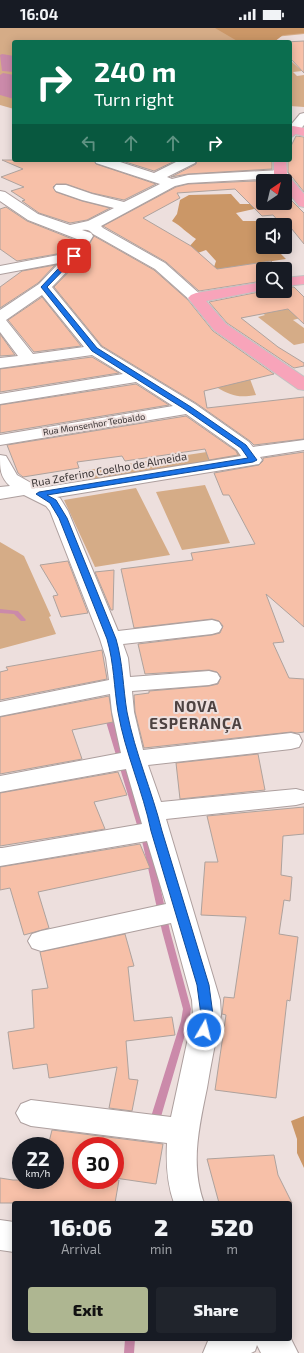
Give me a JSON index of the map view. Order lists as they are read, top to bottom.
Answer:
{
  "streets": {
    "street": ["Rua Monsenhor Teobaldo", "Rua Zeferino Coelho de Almeida"]
  },
  "districts": ["NOVA ESPERANÇA"],
  "north": "top right",
  "page": {
    "status": "16:04",
    "turn": ["240 m", "Turn right"],
    "speed": "22 km/h",
    "limit": "30",
    "eta": [
      "16:06",
      "Arrival",
      "2",
      "min",
      "520",
      "m"
    ],
    "buttons": ["Exit", "Share"]
  }
}
